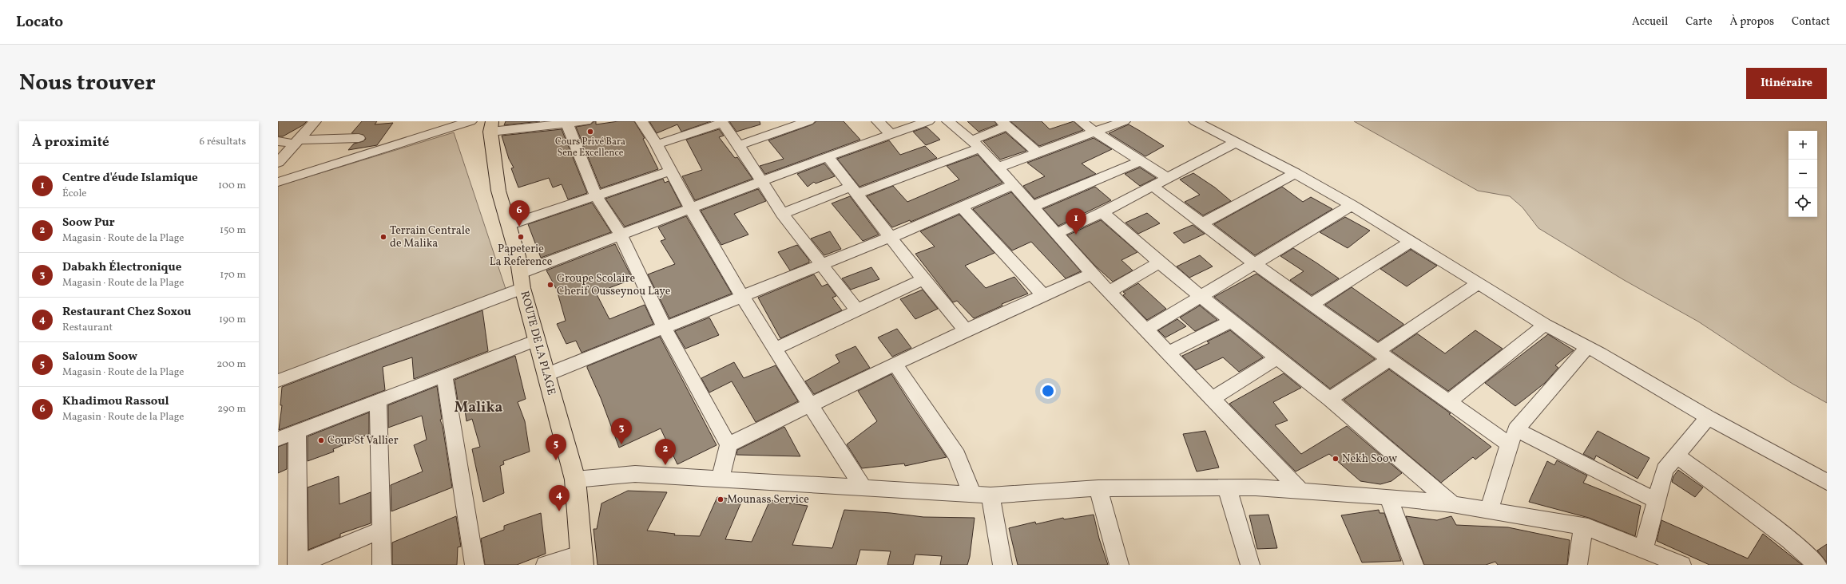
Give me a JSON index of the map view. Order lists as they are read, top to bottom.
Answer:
{
  "streets": {
    "main road": ["ROUTE DE LA PLAGE"]
  },
  "districts": ["Malika"],
  "places": [
    "Cours Privé Bara Sene Excellence",
    "Terrain Centrale de Malika",
    "Papeterie La Reference",
    "Groupe Scolaire Cherif Ousseynou Laye",
    "Cour St Vallier",
    "Nekh Soow",
    "Mounass Service"
  ],
  "page": {
    "header": "Locato",
    "nav": [
      "Accueil",
      "Carte",
      "À propos",
      "Contact"
    ],
    "title": "Nous trouver",
    "buttons": "Itinéraire",
    "heading": ["À proximité", "6 résultats"],
    "map_buttons": ["+", "−"],
    "list": [
      {
        "mark": "1",
        "name": "Centre d'éude Islamique",
        "note": "École",
        "value": "100 m"
      },
      {
        "mark": "2",
        "name": "Soow Pur",
        "note": "Magasin · Route de la Plage",
        "value": "150 m"
      },
      {
        "mark": "3",
        "name": "Dabakh Électronique",
        "note": "Magasin · Route de la Plage",
        "value": "170 m"
      },
      {
        "mark": "4",
        "name": "Restaurant Chez Soxou",
        "note": "Restaurant",
        "value": "190 m"
      },
      {
        "mark": "5",
        "name": "Saloum Soow",
        "note": "Magasin · Route de la Plage",
        "value": "200 m"
      },
      {
        "mark": "6",
        "name": "Khadimou Rassoul",
        "note": "Magasin · Route de la Plage",
        "value": "290 m"
      }
    ],
    "pins": [
      "6",
      "1",
      "3",
      "5",
      "2",
      "4"
    ]
  }
}
